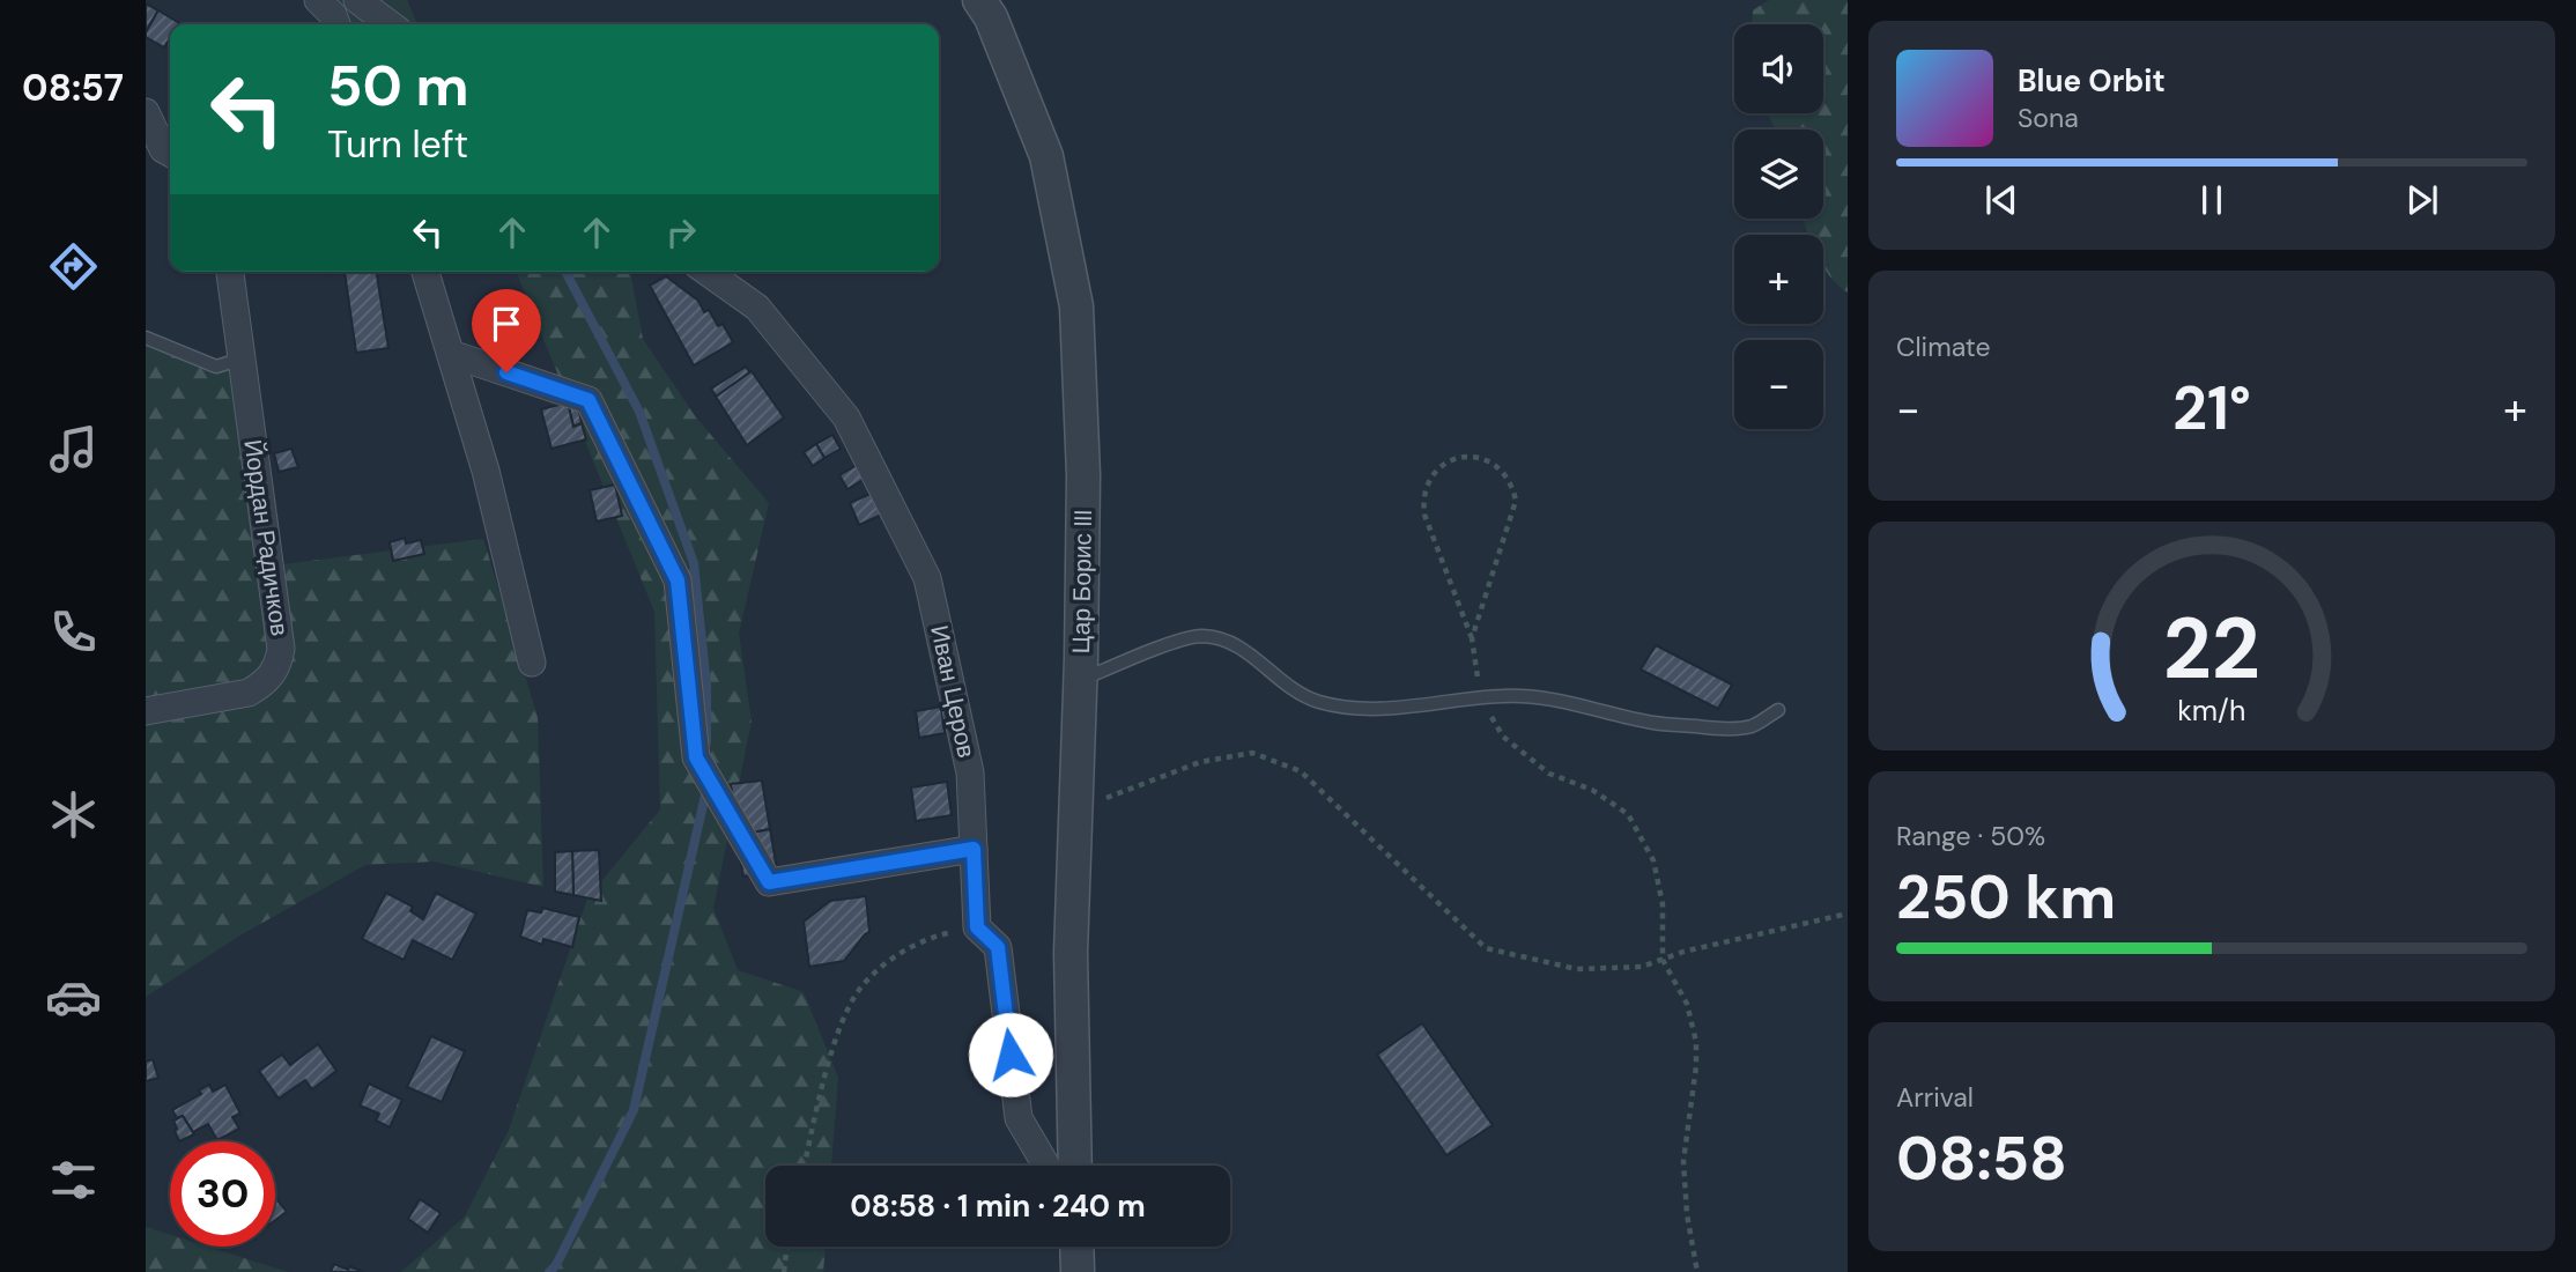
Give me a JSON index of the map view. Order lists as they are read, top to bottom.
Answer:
{
  "streets": {
    "street": ["Йордан Радичков", "Цар Борис III", "Иван Церов"]
  },
  "page": {
    "tabs": "08:57",
    "map_buttons": ["+", "−"],
    "turn": ["50 m", "Turn left"],
    "song": ["Blue Orbit", "Sona"],
    "tile": [
      "Climate",
      ["Range · 50%", "250 km"],
      ["Arrival", "08:58"]
    ],
    "heat": ["−", "21°", "+"],
    "limit": "30",
    "trip": "08:58 · 1 min · 240 m",
    "gauge": ["22", "km/h"]
  }
}
